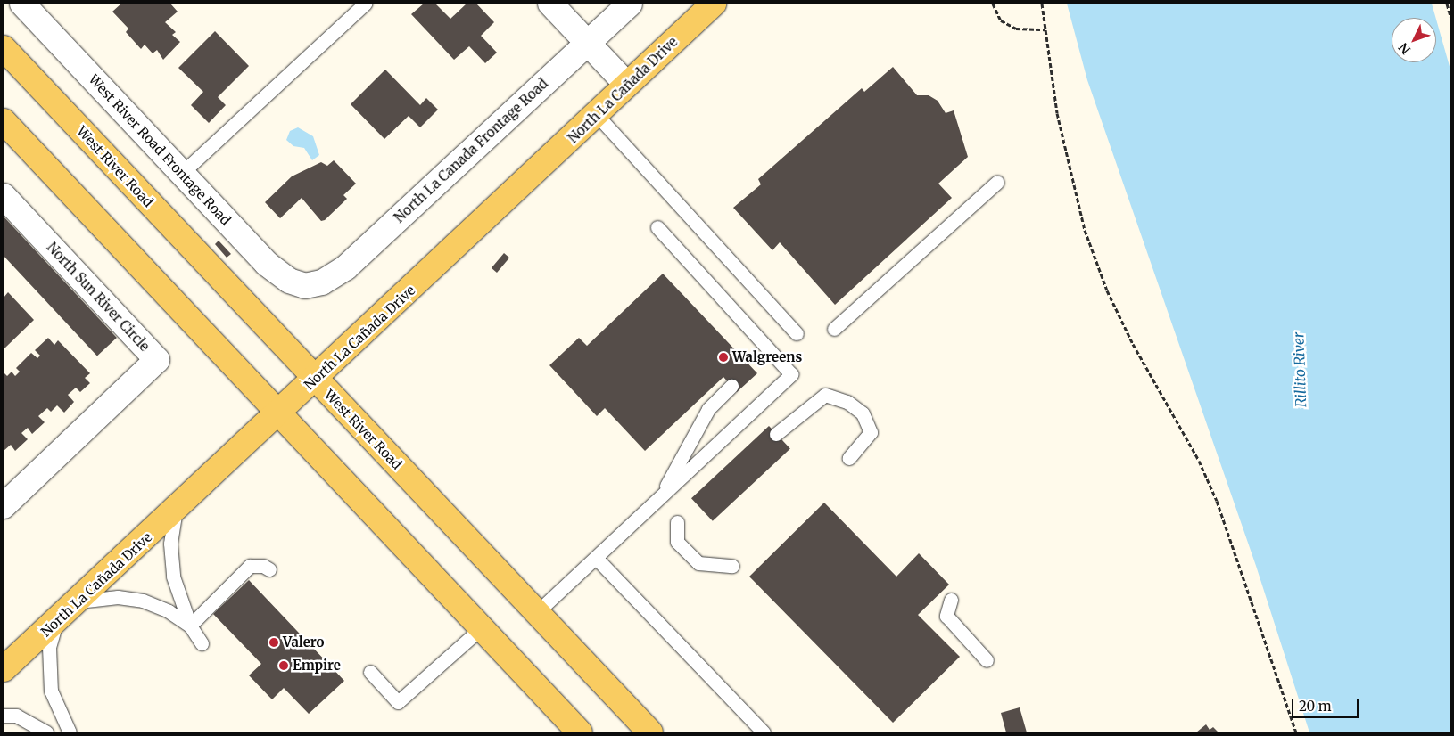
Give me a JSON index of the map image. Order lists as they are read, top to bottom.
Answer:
{
  "streets": {
    "main road": ["North La Cañada Drive", "West River Road"],
    "street": ["West River Road Frontage Road", "North La Canada Frontage Road", "North Sun River Circle"]
  },
  "crossings": [
    ["North La Cañada Drive", "West River Road"],
    ["West River Road Frontage Road", "North La Canada Frontage Road"]
  ],
  "water": ["Rillito River"],
  "places": ["Walgreens", "Valero", "Empire"],
  "scale_bar": "20 m",
  "north": "bottom left"
}
